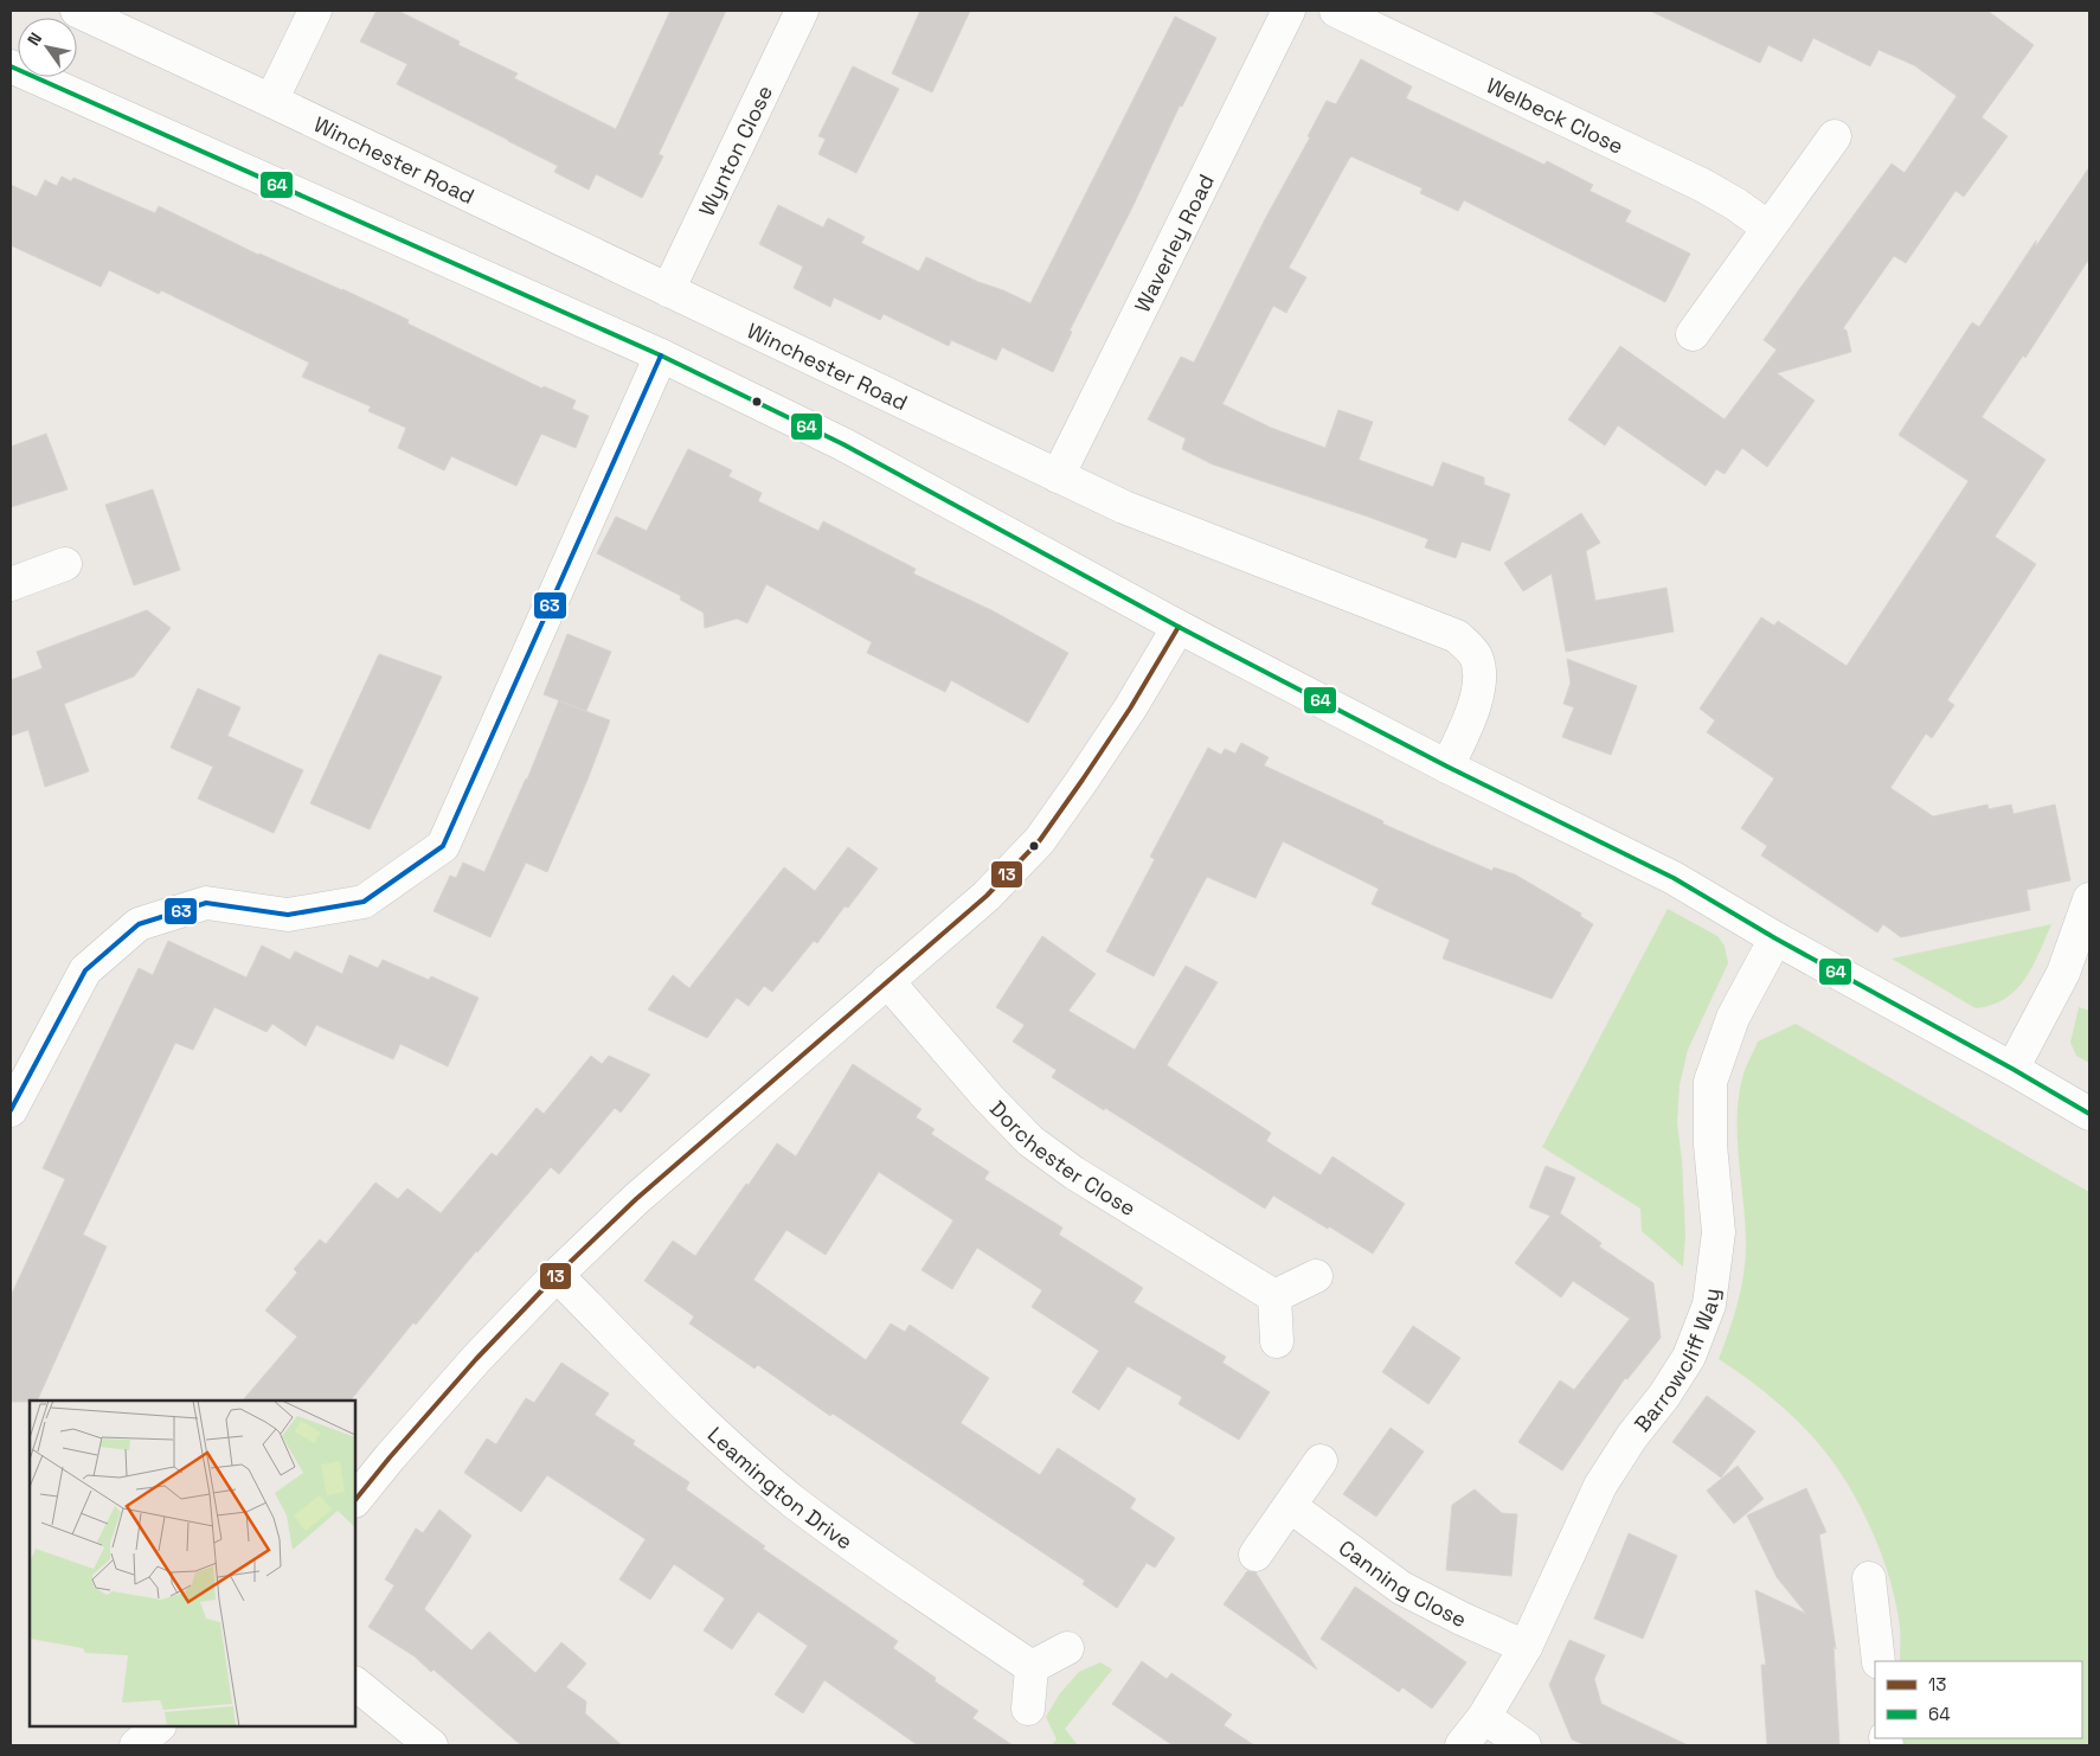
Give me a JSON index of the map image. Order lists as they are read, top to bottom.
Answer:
{
  "streets": {
    "street": [
      "Welbeck Close",
      "Wynton Close",
      "Winchester Road",
      "Waverley Road",
      "Dorchester Close",
      "Barrowcliff Way",
      "Leamington Drive",
      "Canning Close"
    ]
  },
  "crossings": [
    ["Wynton Close", "Winchester Road"],
    ["Winchester Road", "Waverley Road"],
    ["Barrowcliff Way", "Canning Close"]
  ],
  "lines": ["transit line 64", "transit line 63", "transit line 13"],
  "legend": ["13", "64"],
  "north": "top left"
}
